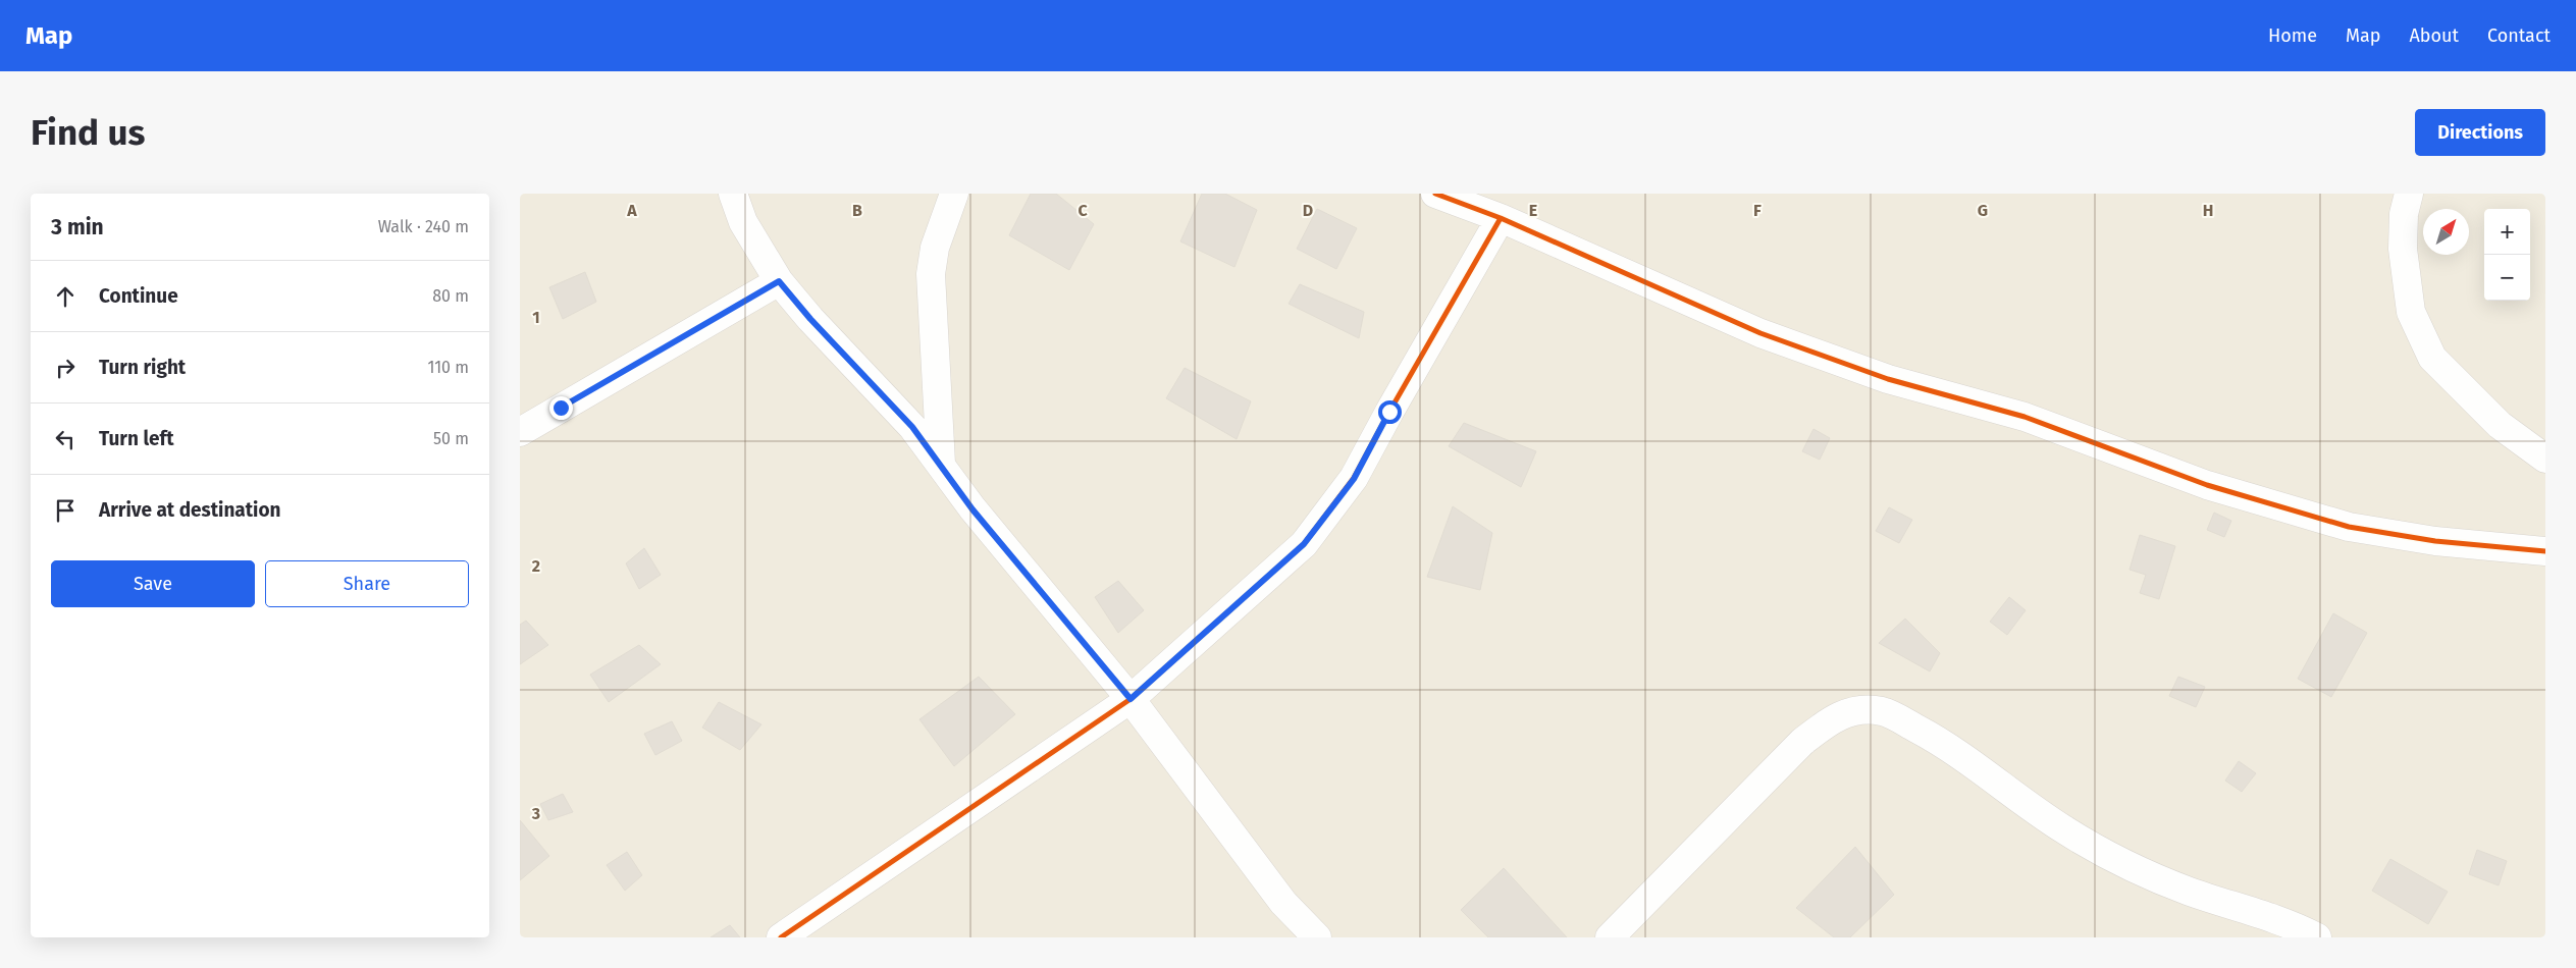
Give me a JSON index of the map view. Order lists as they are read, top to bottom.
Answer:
{
  "north": "top right",
  "page": {
    "header": "Map",
    "nav": [
      "Home",
      "Map",
      "About",
      "Contact"
    ],
    "buttons": [
      "Directions",
      ["Save", "Share"]
    ],
    "title": "Find us",
    "heading": ["3 min", "Walk · 240 m"],
    "map_buttons": ["+", "−"],
    "list": [
      ["Continue", "80 m"],
      ["Turn right", "110 m"],
      ["Turn left", "50 m"],
      "Arrive at destination"
    ]
  },
  "grid": {
    "columns": [
      "A",
      "B",
      "C",
      "D",
      "E",
      "F",
      "G",
      "H"
    ],
    "rows": ["1", "2", "3"]
  }
}
